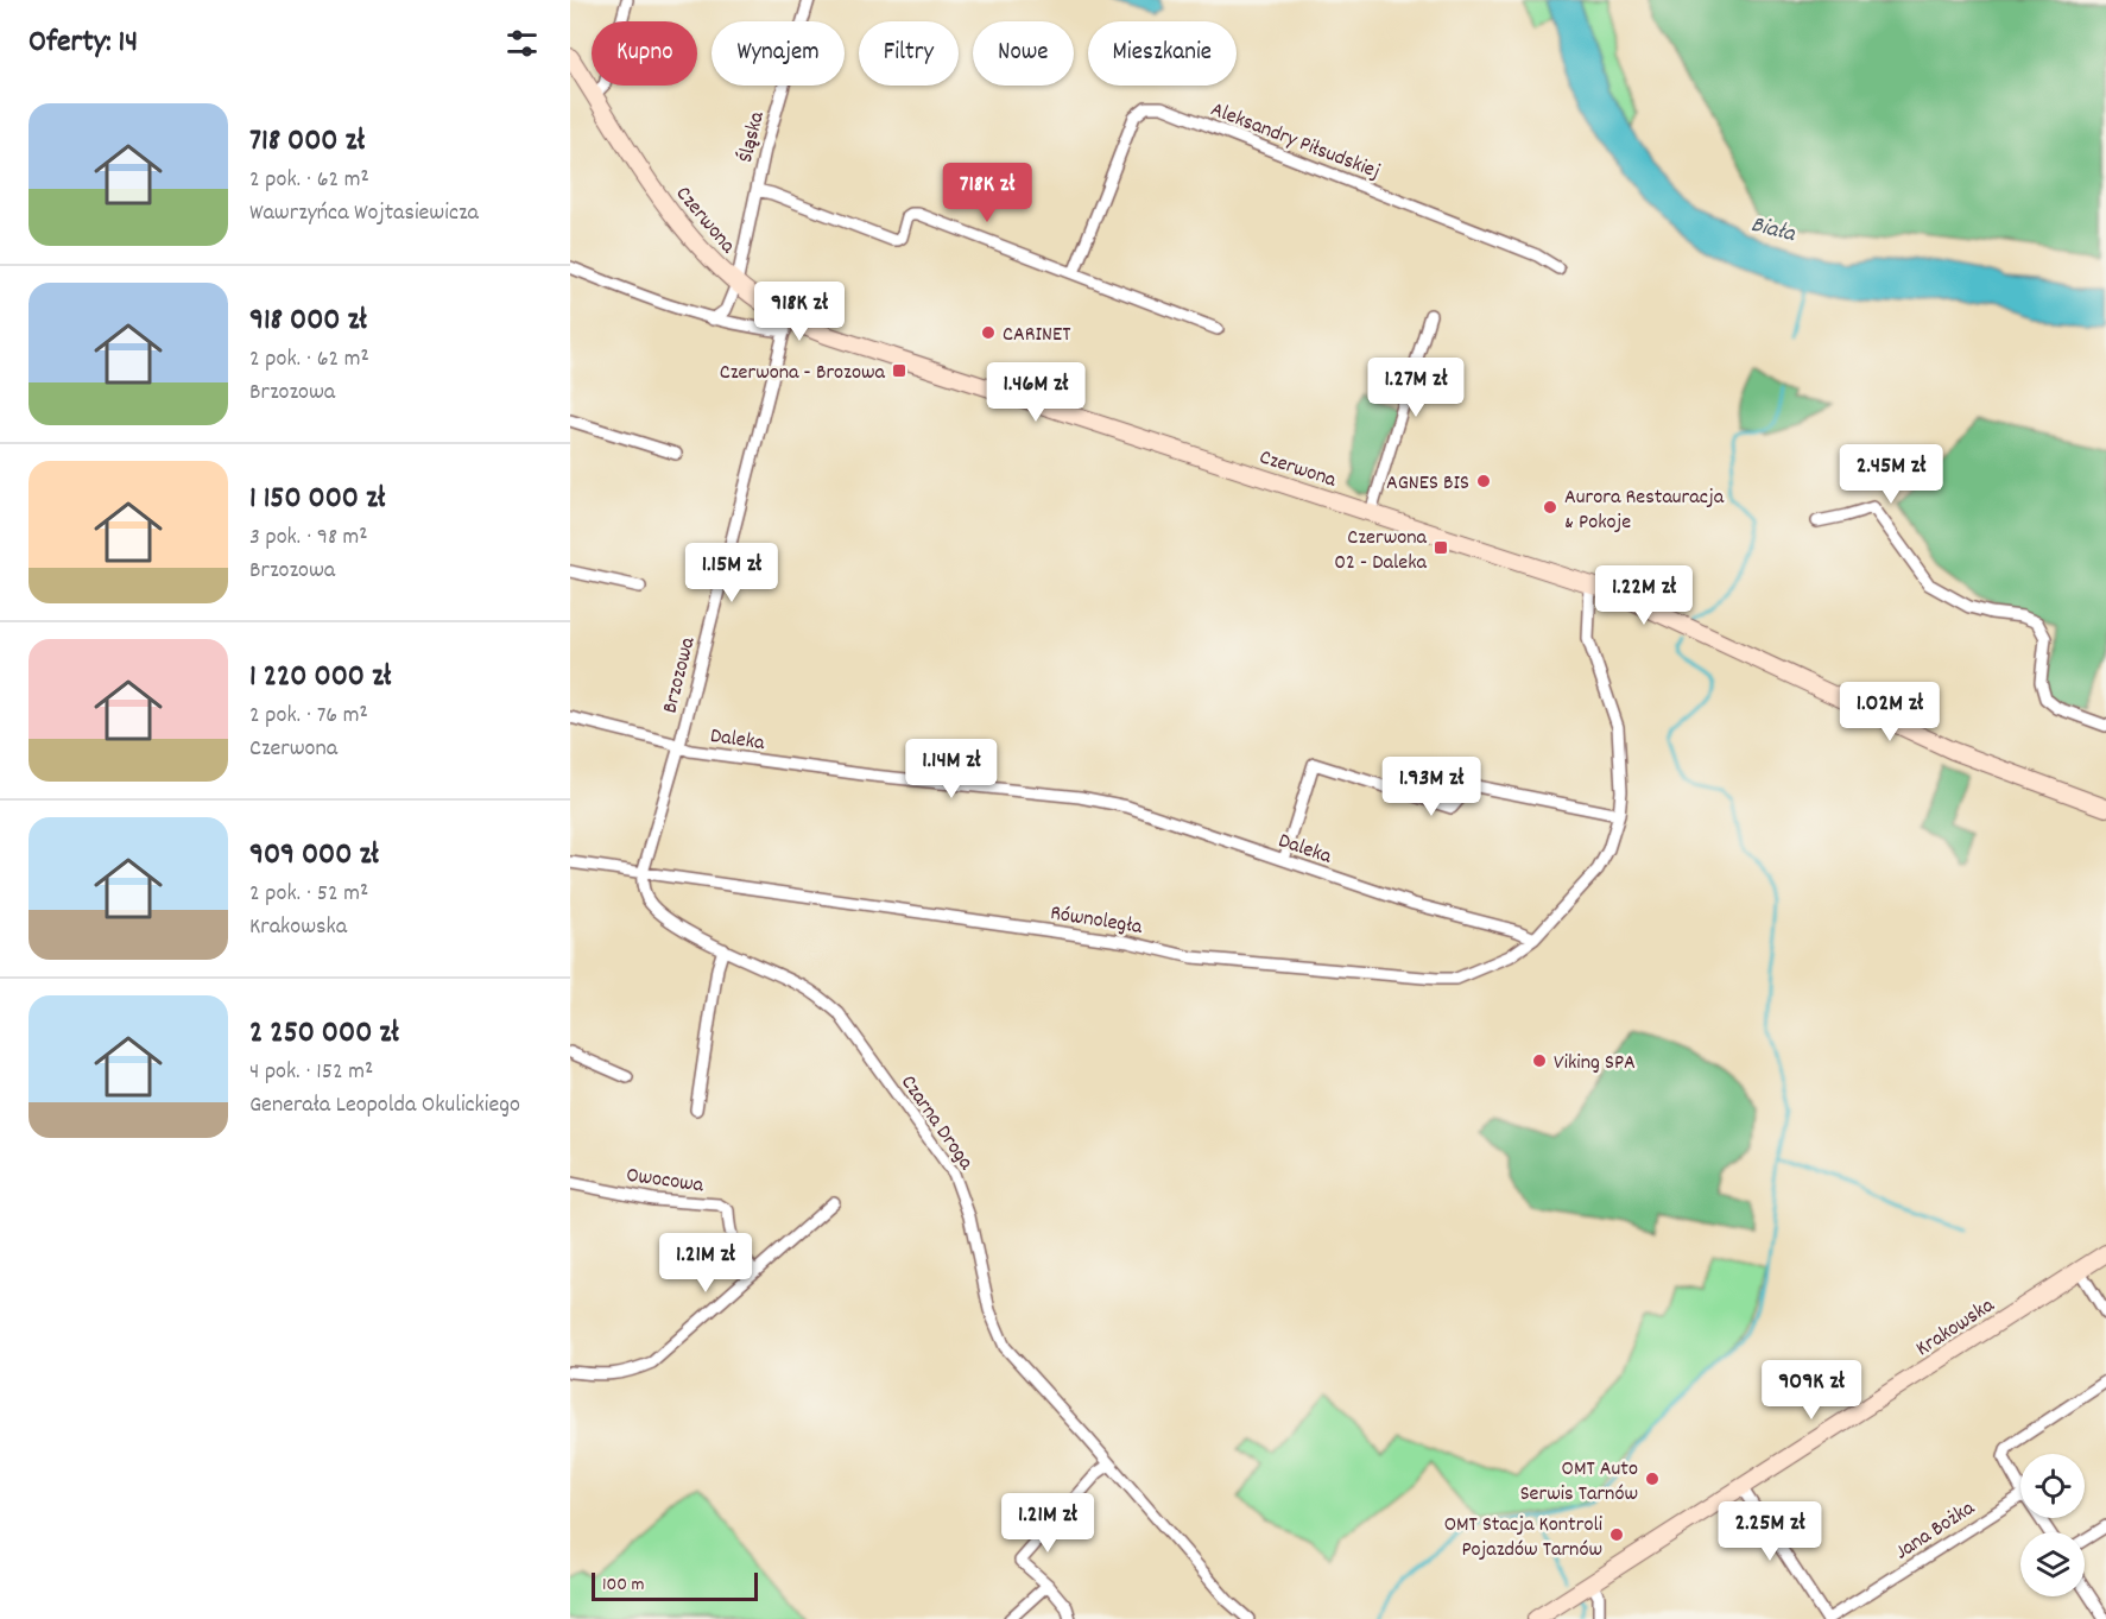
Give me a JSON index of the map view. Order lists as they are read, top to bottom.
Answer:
{
  "streets": {
    "main road": ["Czerwona", "Krakowska"],
    "street": [
      "Śląska",
      "Aleksandry Piłsudskiej",
      "Brzozowa",
      "Daleka",
      "Równoległa",
      "Czarna Droga",
      "Owocowa",
      "Jana Bożka"
    ]
  },
  "crossings": [
    ["Śląska", "Czerwona"],
    ["Czerwona", "Brzozowa"],
    ["Brzozowa", "Daleka"],
    ["Brzozowa", "Równoległa"],
    ["Brzozowa", "Czarna Droga"],
    ["Daleka", "Równoległa"],
    ["Równoległa", "Czarna Droga"]
  ],
  "water": ["Biała"],
  "places": {
    "other": [
      "CARINET",
      "AGNES BIS",
      "Aurora Restauracja & Pokoje",
      "Viking SPA",
      "OMT Auto Serwis Tarnów",
      "OMT Stacja Kontroli Pojazdów Tarnów"
    ],
    "transit": ["Czerwona - Brozowa", "Czerwona 02 - Daleka"]
  },
  "scale_bar": "100 m",
  "page": {
    "heading": "Oferty: 14",
    "chip": [
      "Kupno",
      "Wynajem",
      "Filtry",
      "Nowe",
      "Mieszkanie"
    ],
    "list": [
      {
        "name": "718 000 zł",
        "note": "2 pok. · 62 m² · Wawrzyńca Wojtasiewicza"
      },
      {
        "name": "918 000 zł",
        "note": "2 pok. · 62 m² · Brzozowa"
      },
      {
        "name": "1 150 000 zł",
        "note": "3 pok. · 98 m² · Brzozowa"
      },
      {
        "name": "1 220 000 zł",
        "note": "2 pok. · 76 m² · Czerwona"
      },
      {
        "name": "909 000 zł",
        "note": "2 pok. · 52 m² · Krakowska"
      },
      {
        "name": "2 250 000 zł",
        "note": "4 pok. · 152 m² · Generała Leopolda Okulickiego"
      }
    ],
    "price": [
      "718K zł",
      "918K zł",
      "1.27M zł",
      "1.46M zł",
      "2.45M zł",
      "1.15M zł",
      "1.22M zł",
      "1.02M zł",
      "1.14M zł",
      "1.93M zł",
      "1.21M zł",
      "909K zł",
      "1.21M zł",
      "2.25M zł"
    ],
    "scale": "100 m"
  }
}
